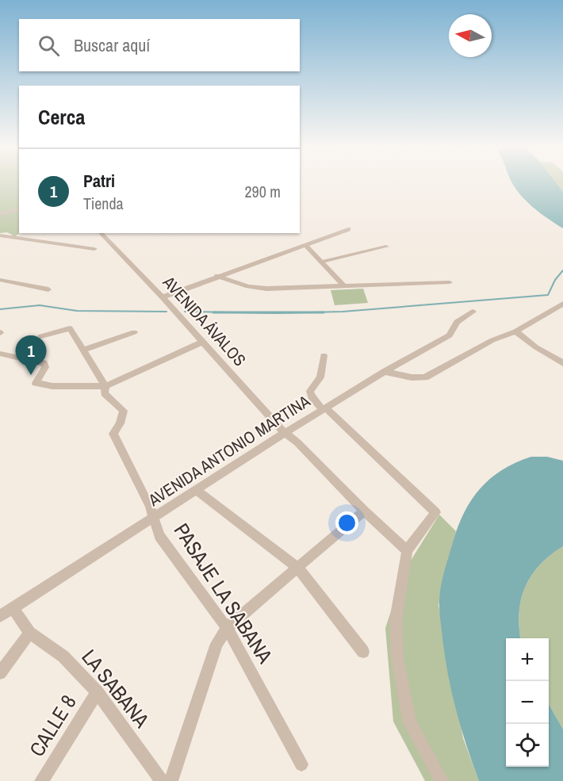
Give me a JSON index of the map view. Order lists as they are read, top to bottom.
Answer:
{
  "streets": {
    "street": [
      "AVENIDA ÁVALOS",
      "AVENIDA ANTONIO MARTINA",
      "PASAJE LA SABANA",
      "LA SABANA",
      "CALLE 8"
    ]
  },
  "crossings": [
    ["AVENIDA ÁVALOS", "AVENIDA ANTONIO MARTINA"],
    ["AVENIDA ANTONIO MARTINA", "PASAJE LA SABANA"],
    ["AVENIDA ANTONIO MARTINA", "LA SABANA"],
    ["LA SABANA", "CALLE 8"]
  ],
  "north": "left",
  "page": {
    "search": "Buscar aquí",
    "heading": "Cerca",
    "list": [
      {
        "mark": "1",
        "name": "Patri",
        "note": "Tienda",
        "value": "290 m"
      }
    ],
    "pins": "1",
    "map_buttons": ["+", "−"]
  }
}
